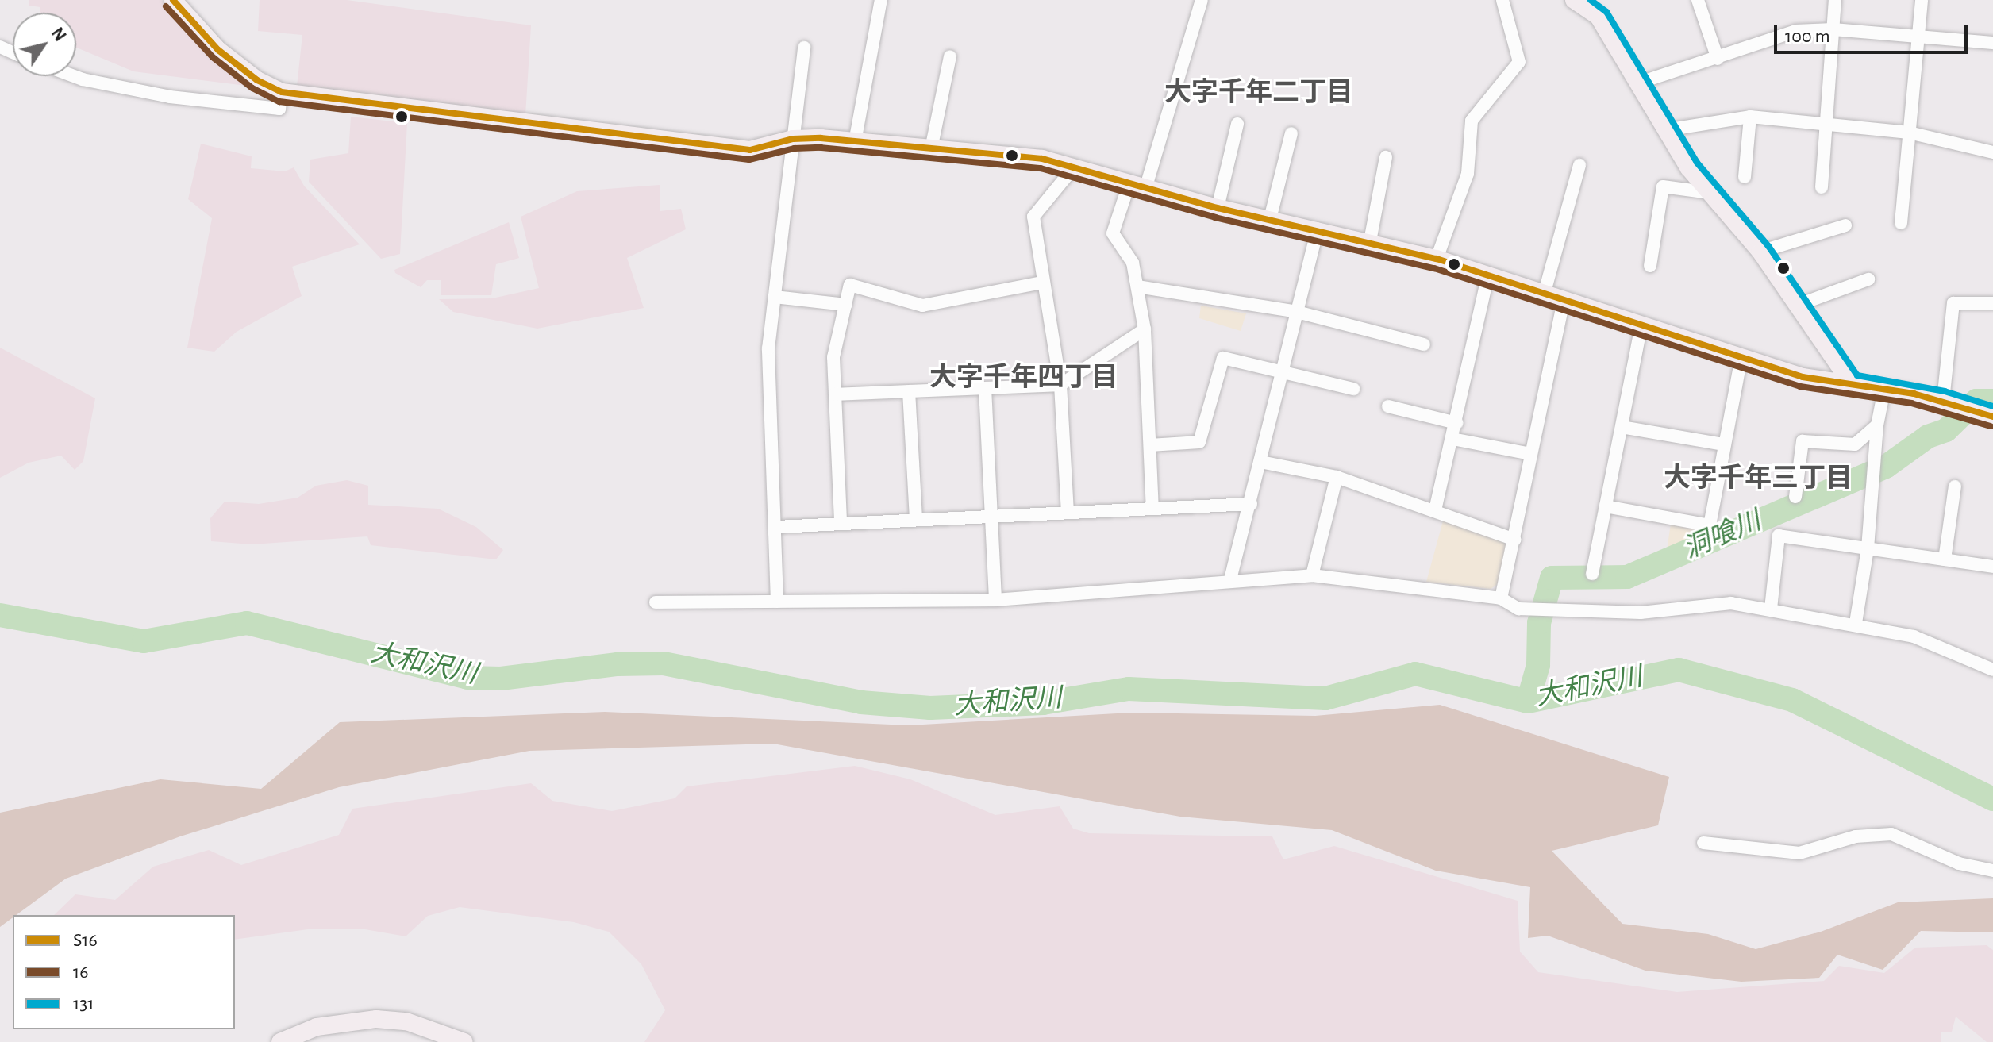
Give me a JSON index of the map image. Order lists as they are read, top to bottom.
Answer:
{
  "districts": ["大字千年二丁目", "大字千年四丁目", "大字千年三丁目"],
  "water": ["洞喰川", "大和沢川"],
  "lines": ["transit line S16", "transit line 131", "transit line 16"],
  "legend": ["S16", "16", "131"],
  "scale_bar": "100 m",
  "north": "top right"
}
